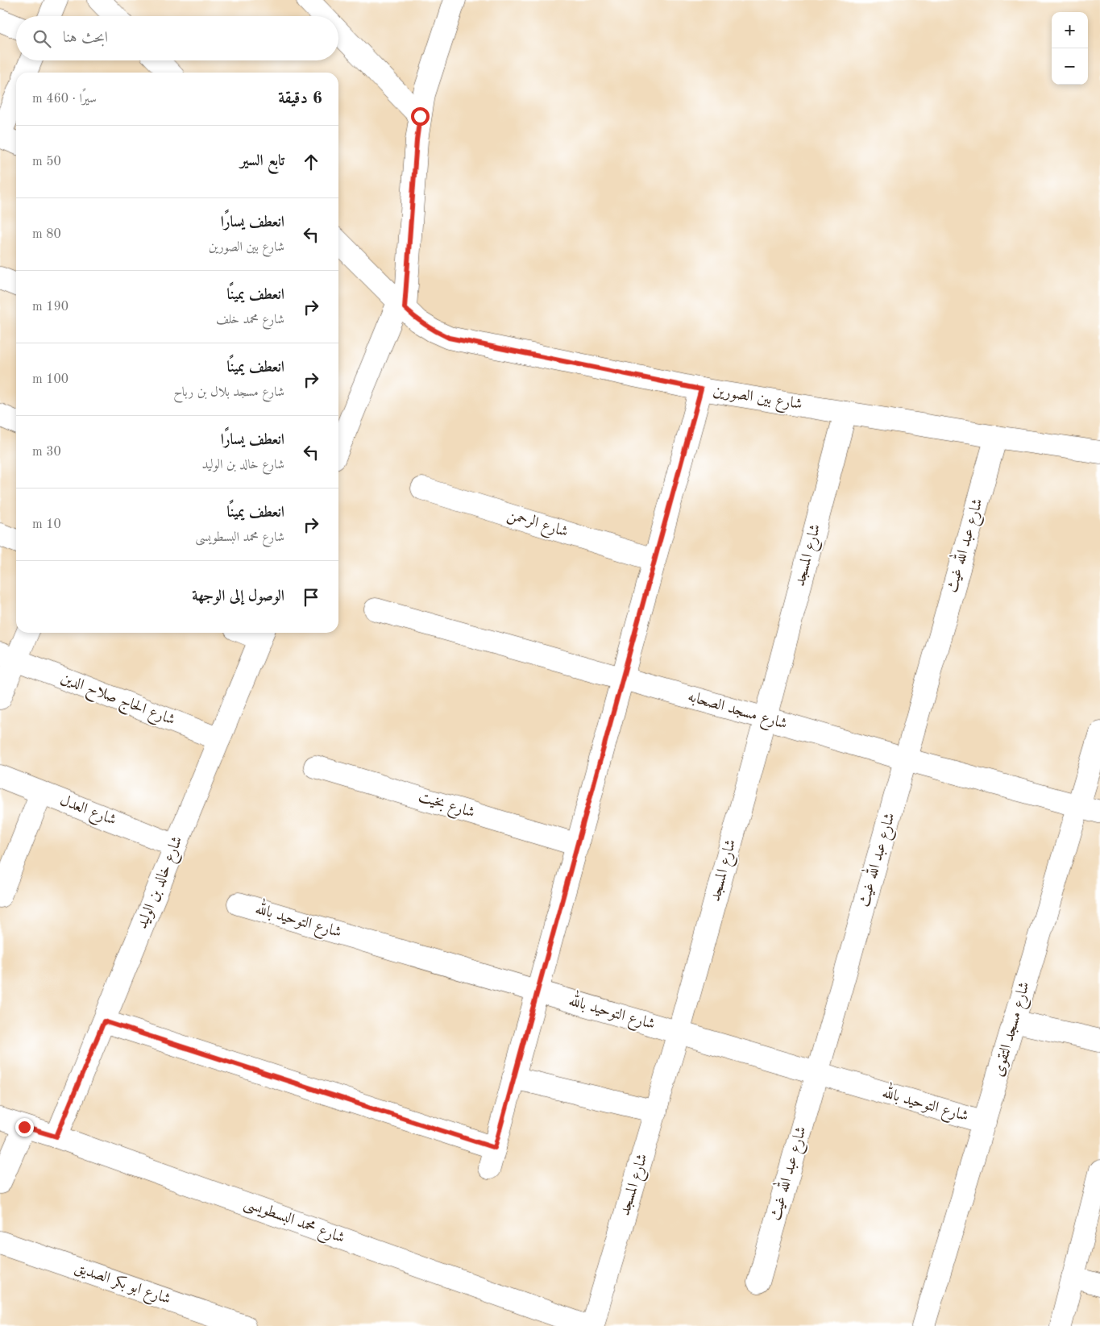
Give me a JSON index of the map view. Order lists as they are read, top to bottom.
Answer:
{
  "streets": {
    "street": [
      "شارع بين الصورين",
      "شارع الرحمن",
      "شارع عبد الله غيث",
      "شارع المسجد",
      "شارع الحاج صلاح الدين",
      "شارع مسجد الصحابه",
      "شارع بخيت",
      "شارع العدل",
      "شارع خالد بن الوليد",
      "شارع التوحيد بالله",
      "شارع مسجد التقوى",
      "شارع محمد البسطويسى",
      "شارع ابو بكر الصديق"
    ]
  },
  "crossings": [
    ["شارع بين الصورين", "شارع عبد الله غيث"],
    ["شارع بين الصورين", "شارع المسجد"],
    ["شارع عبد الله غيث", "شارع مسجد الصحابه"],
    ["شارع عبد الله غيث", "شارع التوحيد بالله"],
    ["شارع المسجد", "شارع مسجد الصحابه"],
    ["شارع المسجد", "شارع التوحيد بالله"],
    ["شارع الحاج صلاح الدين", "شارع خالد بن الوليد"],
    ["شارع مسجد الصحابه", "شارع مسجد التقوى"],
    ["شارع العدل", "شارع خالد بن الوليد"],
    ["شارع خالد بن الوليد", "شارع محمد البسطويسى"],
    ["شارع التوحيد بالله", "شارع مسجد التقوى"]
  ],
  "page": {
    "map_buttons": ["+", "−"],
    "search": "ابحث هنا",
    "heading": ["6 دقيقة", "سيرًا · 460 m"],
    "list": [
      ["تابع السير", "50 m"],
      ["انعطف يسارًا", "شارع بين الصورين", "80 m"],
      ["انعطف يمينًا", "شارع محمد خلف", "190 m"],
      ["انعطف يمينًا", "شارع مسجد بلال بن رباح", "100 m"],
      ["انعطف يسارًا", "شارع خالد بن الوليد", "30 m"],
      ["انعطف يمينًا", "شارع محمد البسطويسى", "10 m"],
      "الوصول إلى الوجهة"
    ]
  }
}
